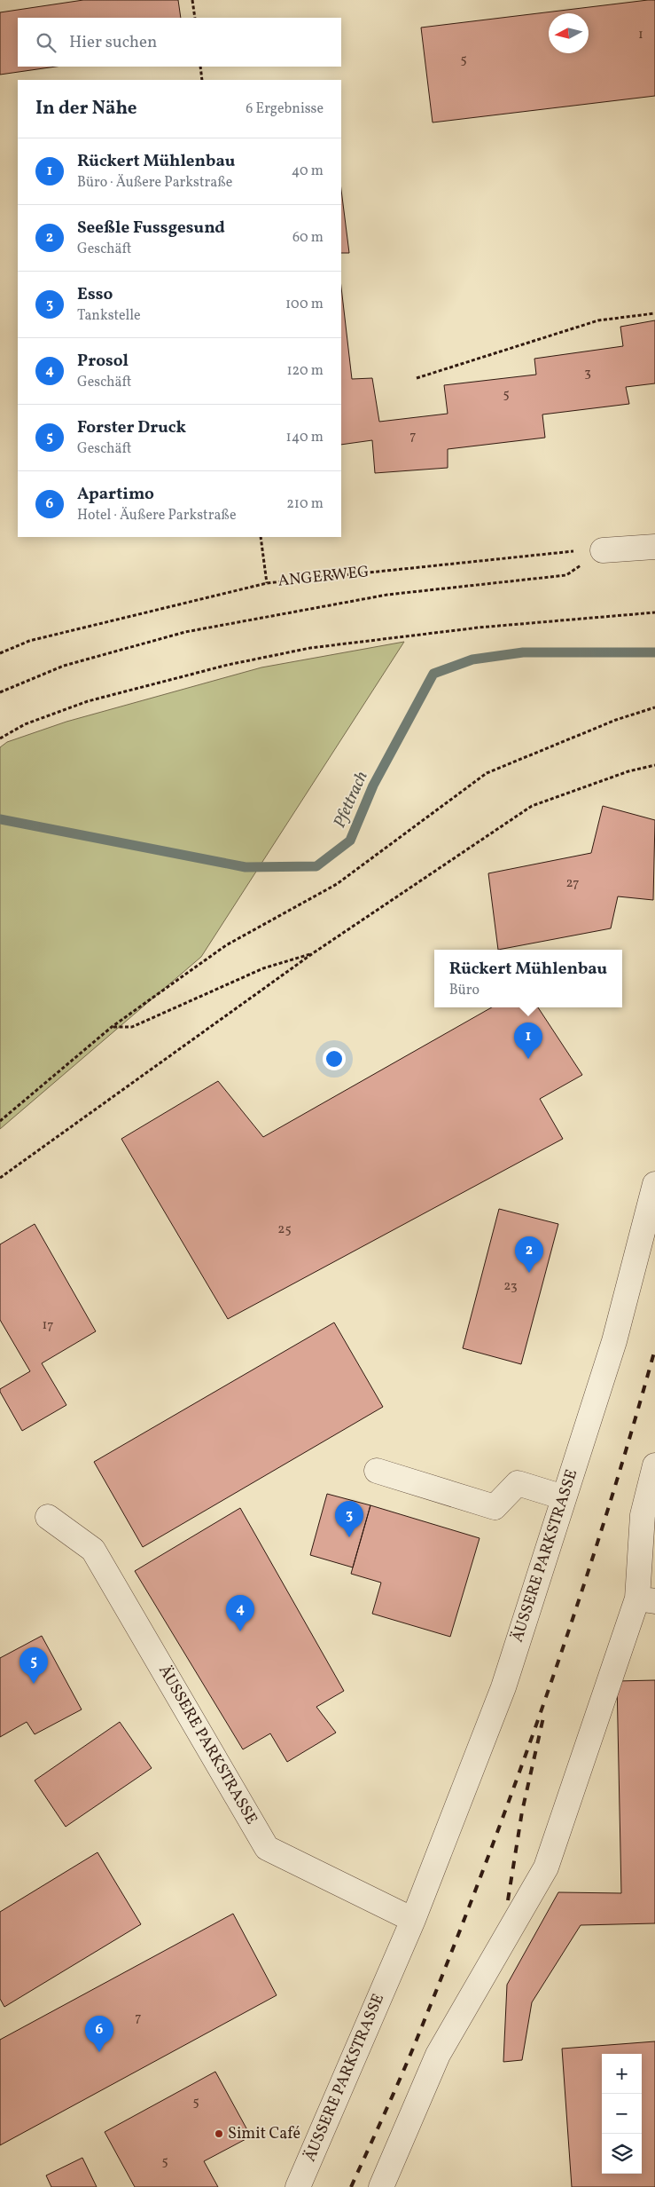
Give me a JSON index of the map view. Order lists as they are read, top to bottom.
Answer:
{
  "streets": {
    "street": ["ÄUSSERE PARKSTRASSE"],
    "path": ["ANGERWEG"]
  },
  "water": ["Pfettrach"],
  "places": ["Simit Café"],
  "house_numbers": [
    "1",
    "5",
    "3",
    "5",
    "7",
    "27",
    "25",
    "23",
    "17",
    "7",
    "5",
    "5"
  ],
  "north": "left",
  "page": {
    "search": "Hier suchen",
    "heading": ["In der Nähe", "6 Ergebnisse"],
    "list": [
      {
        "mark": "1",
        "name": "Rückert Mühlenbau",
        "note": "Büro · Äußere Parkstraße",
        "value": "40 m"
      },
      {
        "mark": "2",
        "name": "Seeßle Fussgesund",
        "note": "Geschäft",
        "value": "60 m"
      },
      {
        "mark": "3",
        "name": "Esso",
        "note": "Tankstelle",
        "value": "100 m"
      },
      {
        "mark": "4",
        "name": "Prosol",
        "note": "Geschäft",
        "value": "120 m"
      },
      {
        "mark": "5",
        "name": "Forster Druck",
        "note": "Geschäft",
        "value": "140 m"
      },
      {
        "mark": "6",
        "name": "Apartimo",
        "note": "Hotel · Äußere Parkstraße",
        "value": "210 m"
      }
    ],
    "popup": ["Rückert Mühlenbau", "Büro"],
    "pins": [
      "1",
      "2",
      "3",
      "4",
      "5",
      "6"
    ],
    "map_buttons": ["+", "−"]
  }
}
